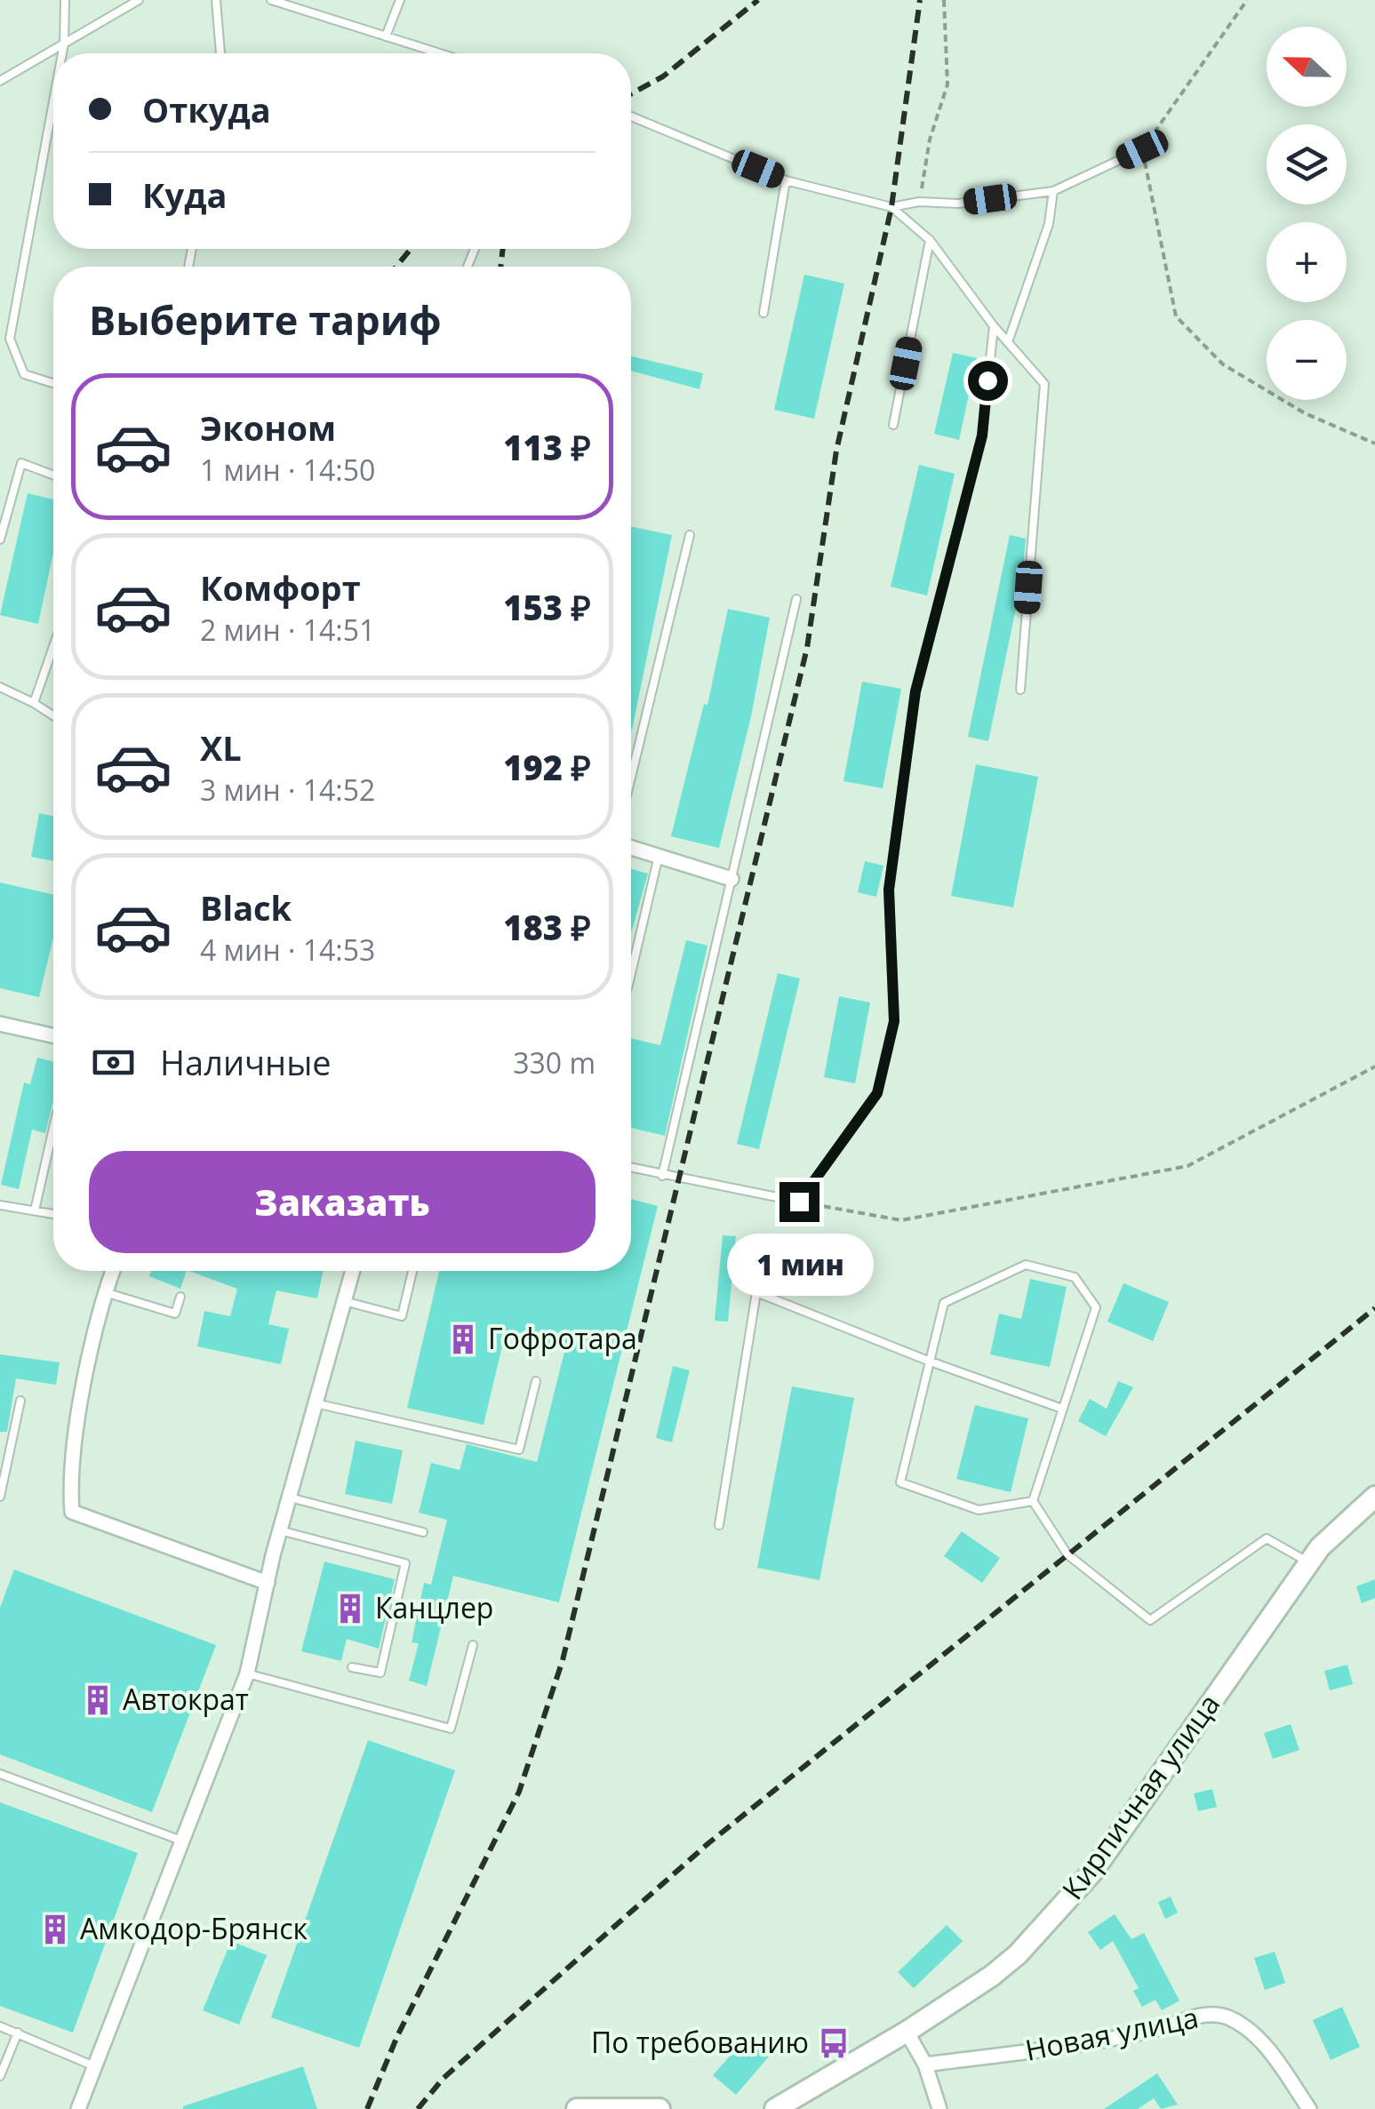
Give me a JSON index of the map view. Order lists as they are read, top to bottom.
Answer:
{
  "streets": {
    "street": ["Кирпичная улица", "Новая улица"]
  },
  "places": {
    "building": [
      "Гофротара",
      "Канцлер",
      "Автократ",
      "Амкодор-Брянск"
    ],
    "bus stop": ["По требованию"]
  },
  "north": "left",
  "page": {
    "map_buttons": ["+", "−"],
    "banner": ["Откуда", "Куда"],
    "heading": "Выберите тариф",
    "list": [
      {
        "name": "Эконом",
        "note": "1 мин · 14:50",
        "value": "113 ₽"
      },
      {
        "name": "Комфорт",
        "note": "2 мин · 14:51",
        "value": "153 ₽"
      },
      {
        "name": "XL",
        "note": "3 мин · 14:52",
        "value": "192 ₽"
      },
      {
        "name": "Black",
        "note": "4 мин · 14:53",
        "value": "183 ₽"
      }
    ],
    "pay": ["Наличные", "330 m"],
    "buttons": "Заказать",
    "bubble": "1 мин"
  }
}
